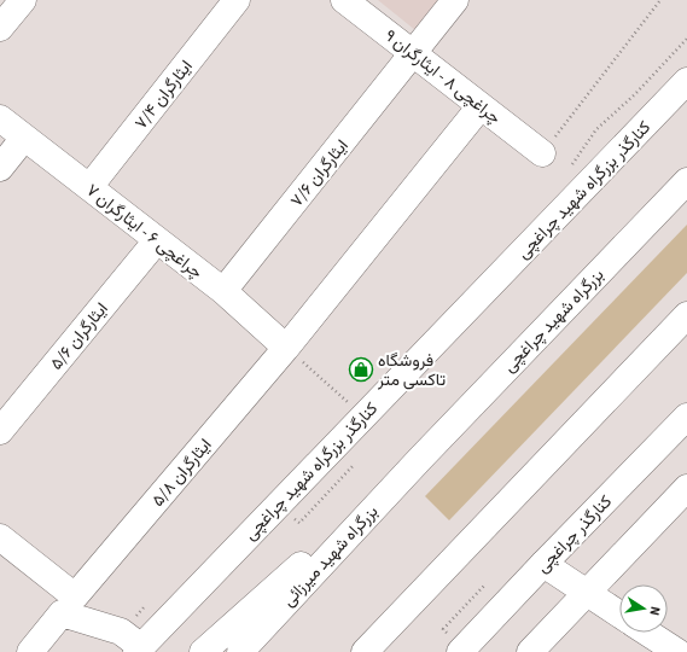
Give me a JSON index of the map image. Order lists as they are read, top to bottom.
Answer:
{
  "streets": {
    "main road": [
      "چراغچی ۸ - ایثارگران ۹",
      "ایثارگران ۷/۴",
      "ایثارگران ۷/۶",
      "کنارگذر بزرگراه شهید چراغچی",
      "چراغچی ۶ - ایثارگران ۷",
      "بزرگراه شهید چراغچی",
      "ایثارگران ۵/۶",
      "ایثارگران ۵/۸",
      "کنارگذر چراغچی",
      "بزرگراه شهید میرزائی"
    ]
  },
  "crossings": [
    ["چراغچی ۸ - ایثارگران ۹", "ایثارگران ۷/۶"],
    ["چراغچی ۸ - ایثارگران ۹", "ایثارگران ۵/۸"],
    ["ایثارگران ۷/۴", "چراغچی ۶ - ایثارگران ۷"],
    ["ایثارگران ۷/۶", "چراغچی ۶ - ایثارگران ۷"],
    ["چراغچی ۶ - ایثارگران ۷", "ایثارگران ۵/۶"],
    ["چراغچی ۶ - ایثارگران ۷", "ایثارگران ۵/۸"],
    ["بزرگراه شهید چراغچی", "بزرگراه شهید میرزائی"]
  ],
  "places": {
    "shop": ["فروشگاه تاکسی متر"]
  },
  "north": "right"
}
